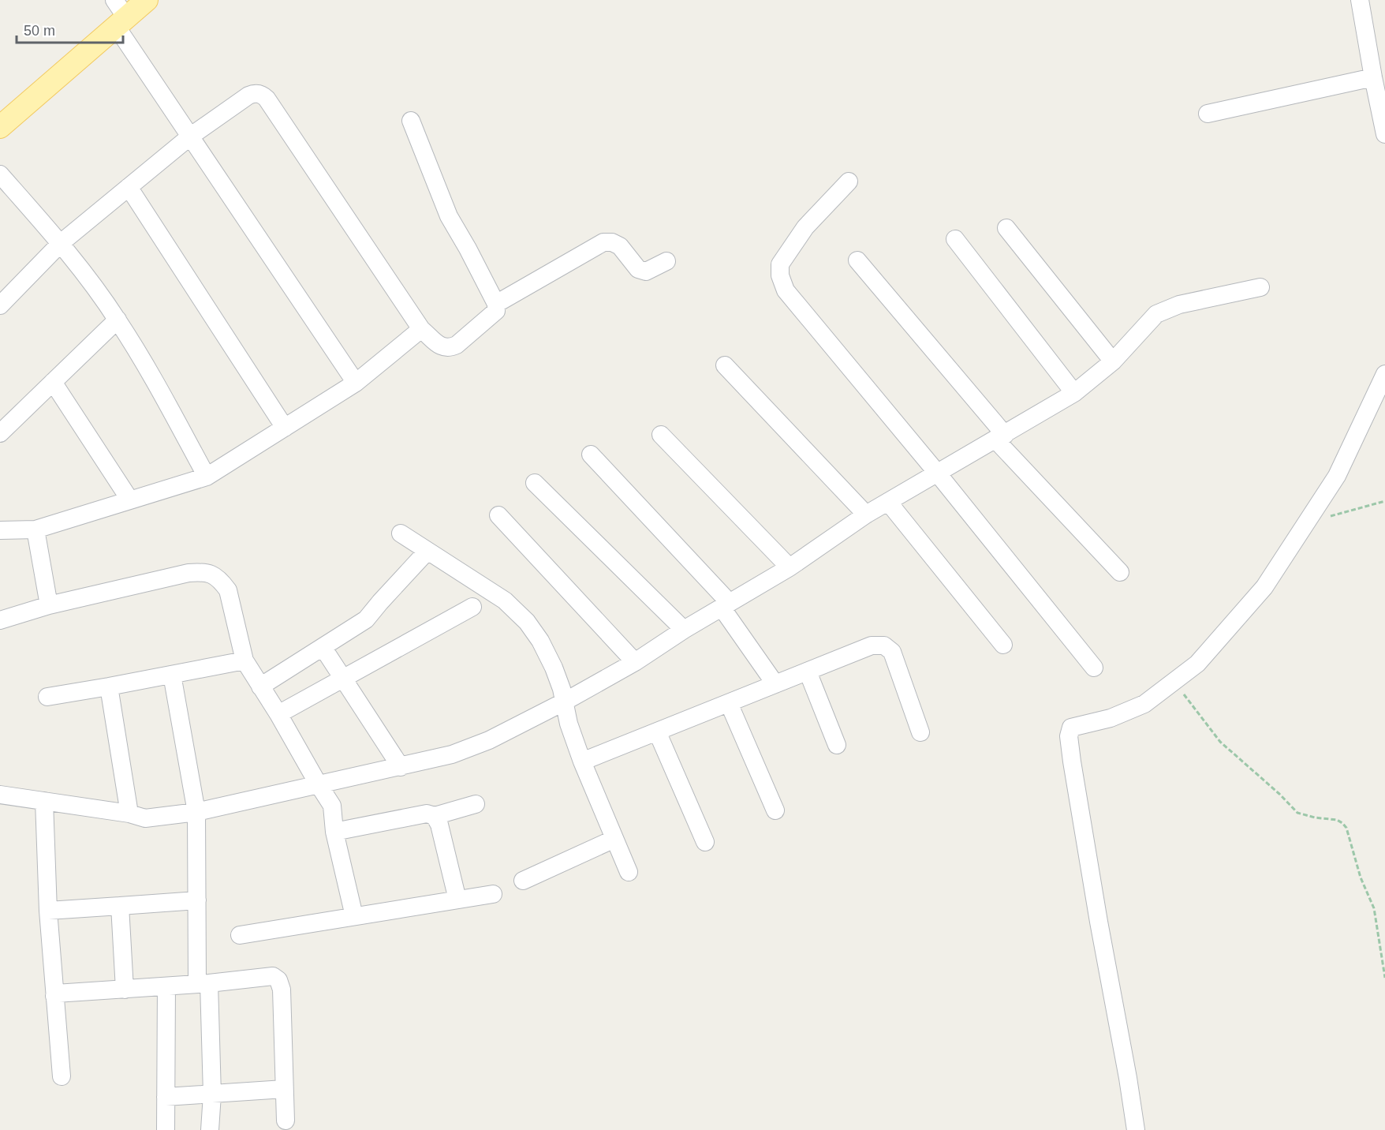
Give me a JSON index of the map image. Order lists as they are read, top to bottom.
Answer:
{
  "scale_bar": "50 m"
}
